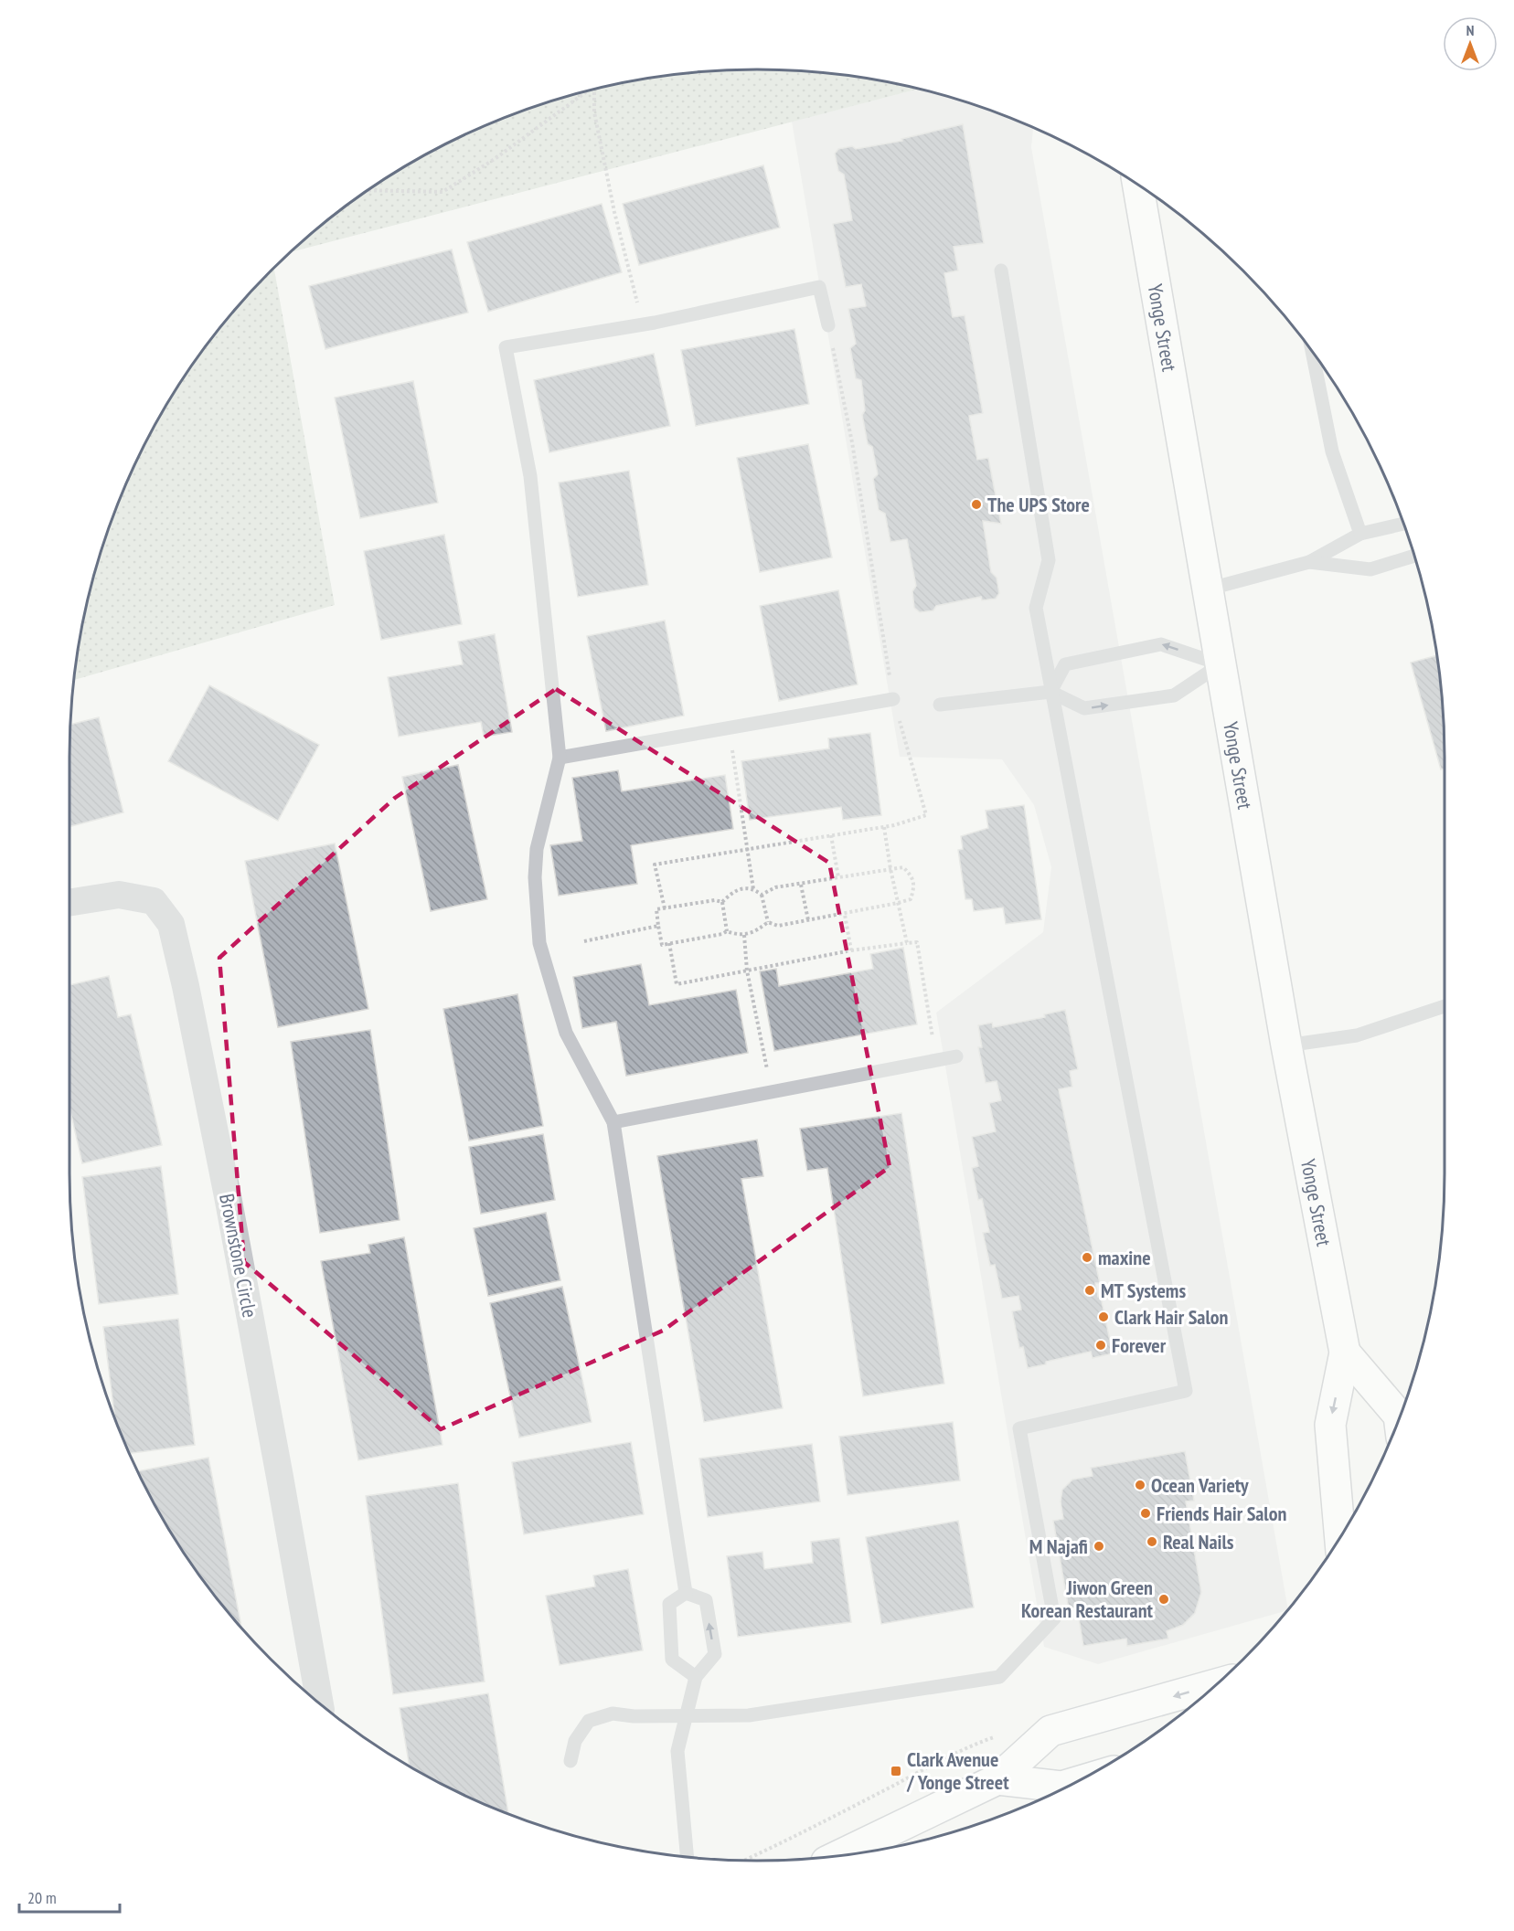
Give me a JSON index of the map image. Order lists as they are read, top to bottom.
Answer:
{
  "streets": {
    "main road": ["Yonge Street"],
    "street": ["Brownstone Circle"]
  },
  "places": {
    "other": [
      "The UPS Store",
      "maxine",
      "MT Systems",
      "Clark Hair Salon",
      "Forever",
      "Ocean Variety",
      "Friends Hair Salon",
      "Real Nails",
      "M Najafi",
      "Jiwon Green Korean Restaurant"
    ],
    "transit": ["Clark Avenue / Yonge Street"]
  },
  "scale_bar": "20 m",
  "north": "top"
}
